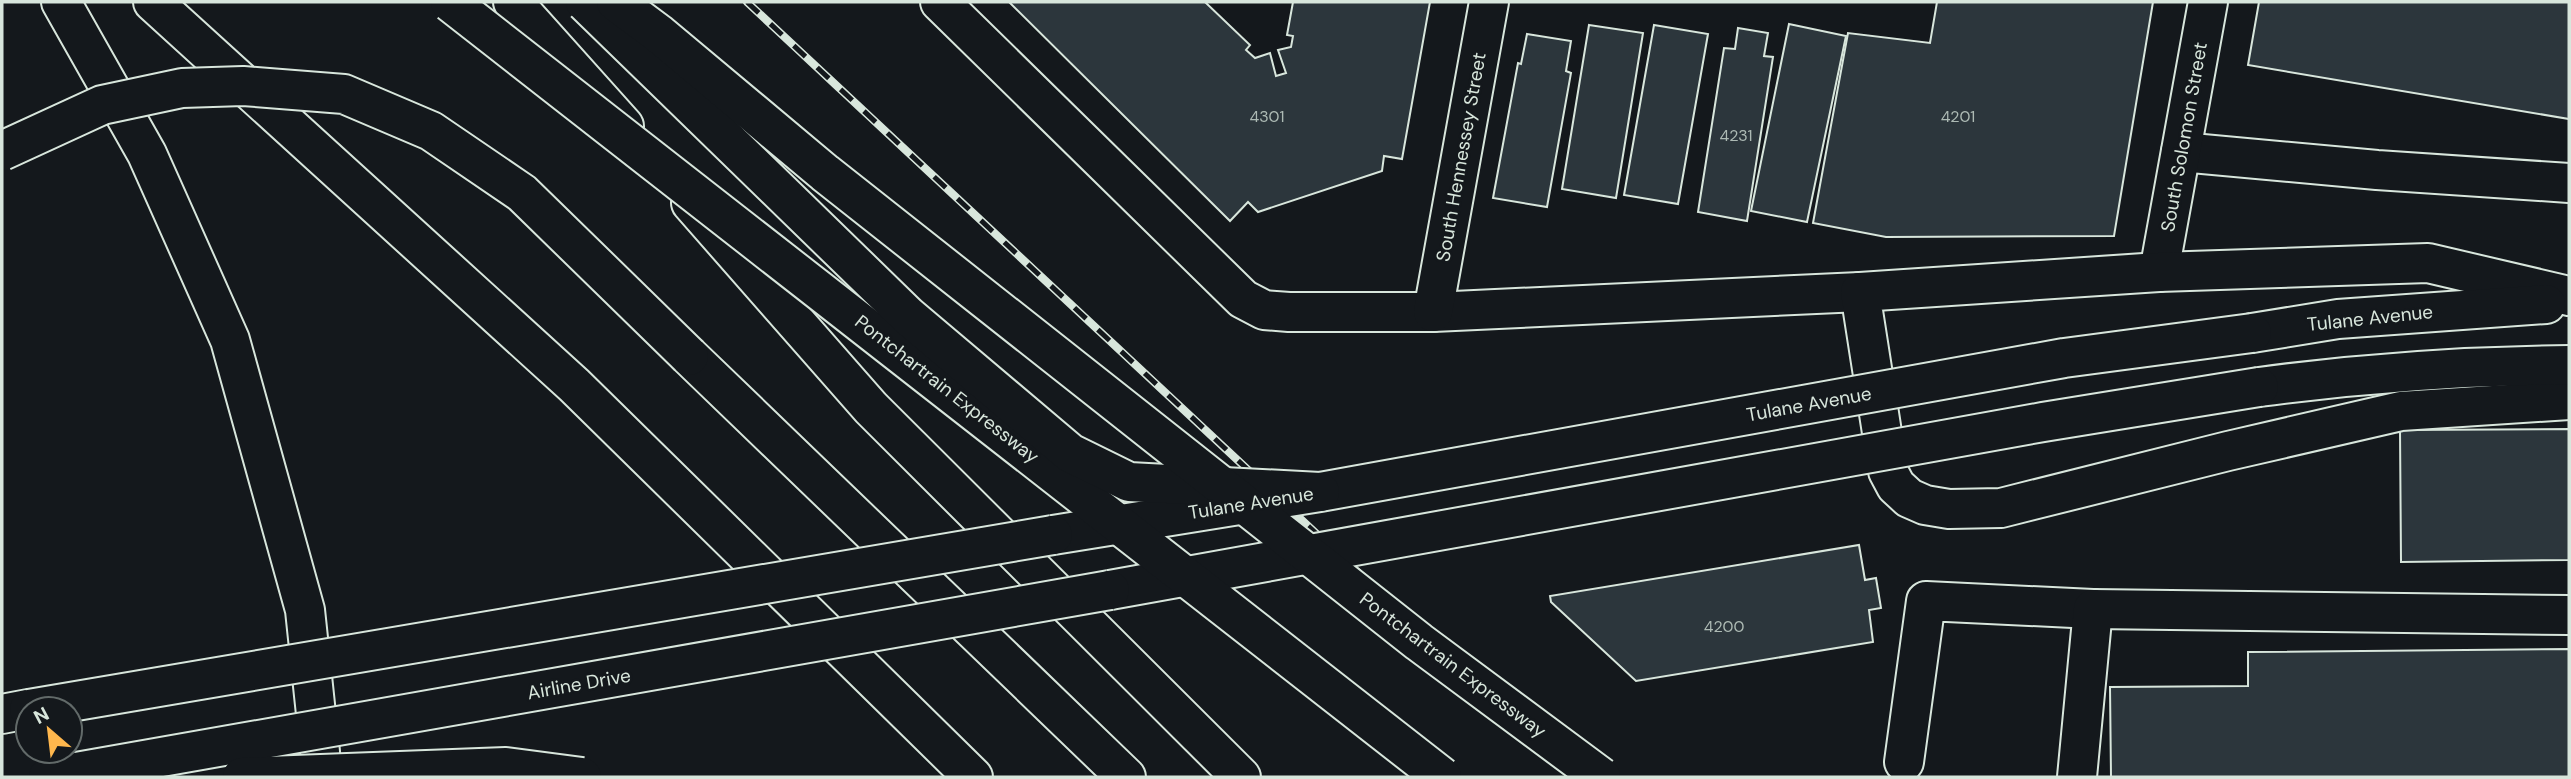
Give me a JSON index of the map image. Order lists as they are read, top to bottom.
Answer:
{
  "streets": {
    "main road": [
      "South Solomon Street",
      "South Hennessey Street",
      "Tulane Avenue",
      "Pontchartrain Expressway",
      "Airline Drive"
    ]
  },
  "house_numbers": [
    "4301",
    "4201",
    "4231",
    "4200"
  ],
  "north": "top left"
}
